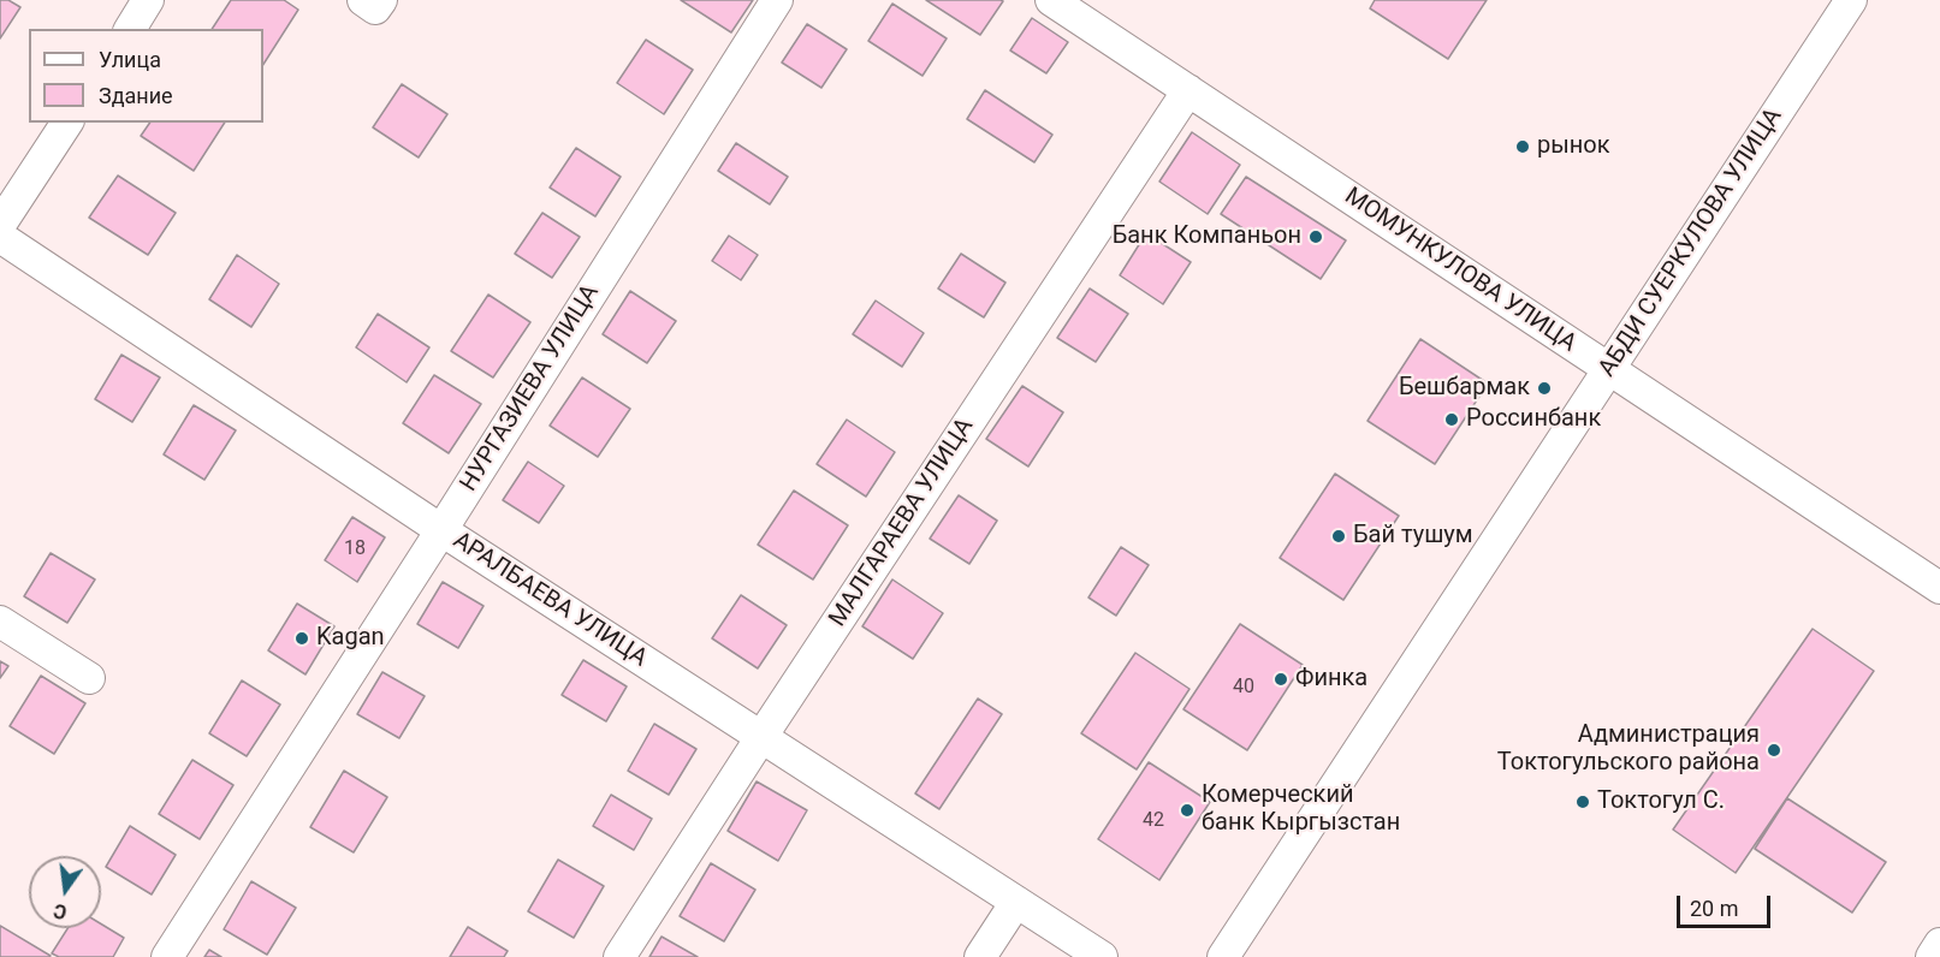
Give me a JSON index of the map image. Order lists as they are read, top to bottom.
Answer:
{
  "streets": {
    "street": [
      "АБДИ СУЕРКУЛОВА УЛИЦА",
      "МОМУНКУЛОВА УЛИЦА",
      "НУРГАЗИЕВА УЛИЦА",
      "МАЛГАРАЕВА УЛИЦА",
      "АРАЛБАЕВА УЛИЦА"
    ]
  },
  "crossings": [
    ["АБДИ СУЕРКУЛОВА УЛИЦА", "МОМУНКУЛОВА УЛИЦА"],
    ["МОМУНКУЛОВА УЛИЦА", "МАЛГАРАЕВА УЛИЦА"],
    ["НУРГАЗИЕВА УЛИЦА", "АРАЛБАЕВА УЛИЦА"],
    ["МАЛГАРАЕВА УЛИЦА", "АРАЛБАЕВА УЛИЦА"]
  ],
  "places": [
    "рынок",
    "Банк Компаньон",
    "Бешбармак",
    "Россинбанк",
    "Бай тушум",
    "Kagan",
    "Финка",
    "Администрация Токтогульского района",
    "Токтогул С.",
    "Комерческий банк Кыргызстан"
  ],
  "house_numbers": ["18", "40", "42"],
  "legend": ["Улица", "Здание"],
  "scale_bar": "20 m",
  "north": "bottom"
}
